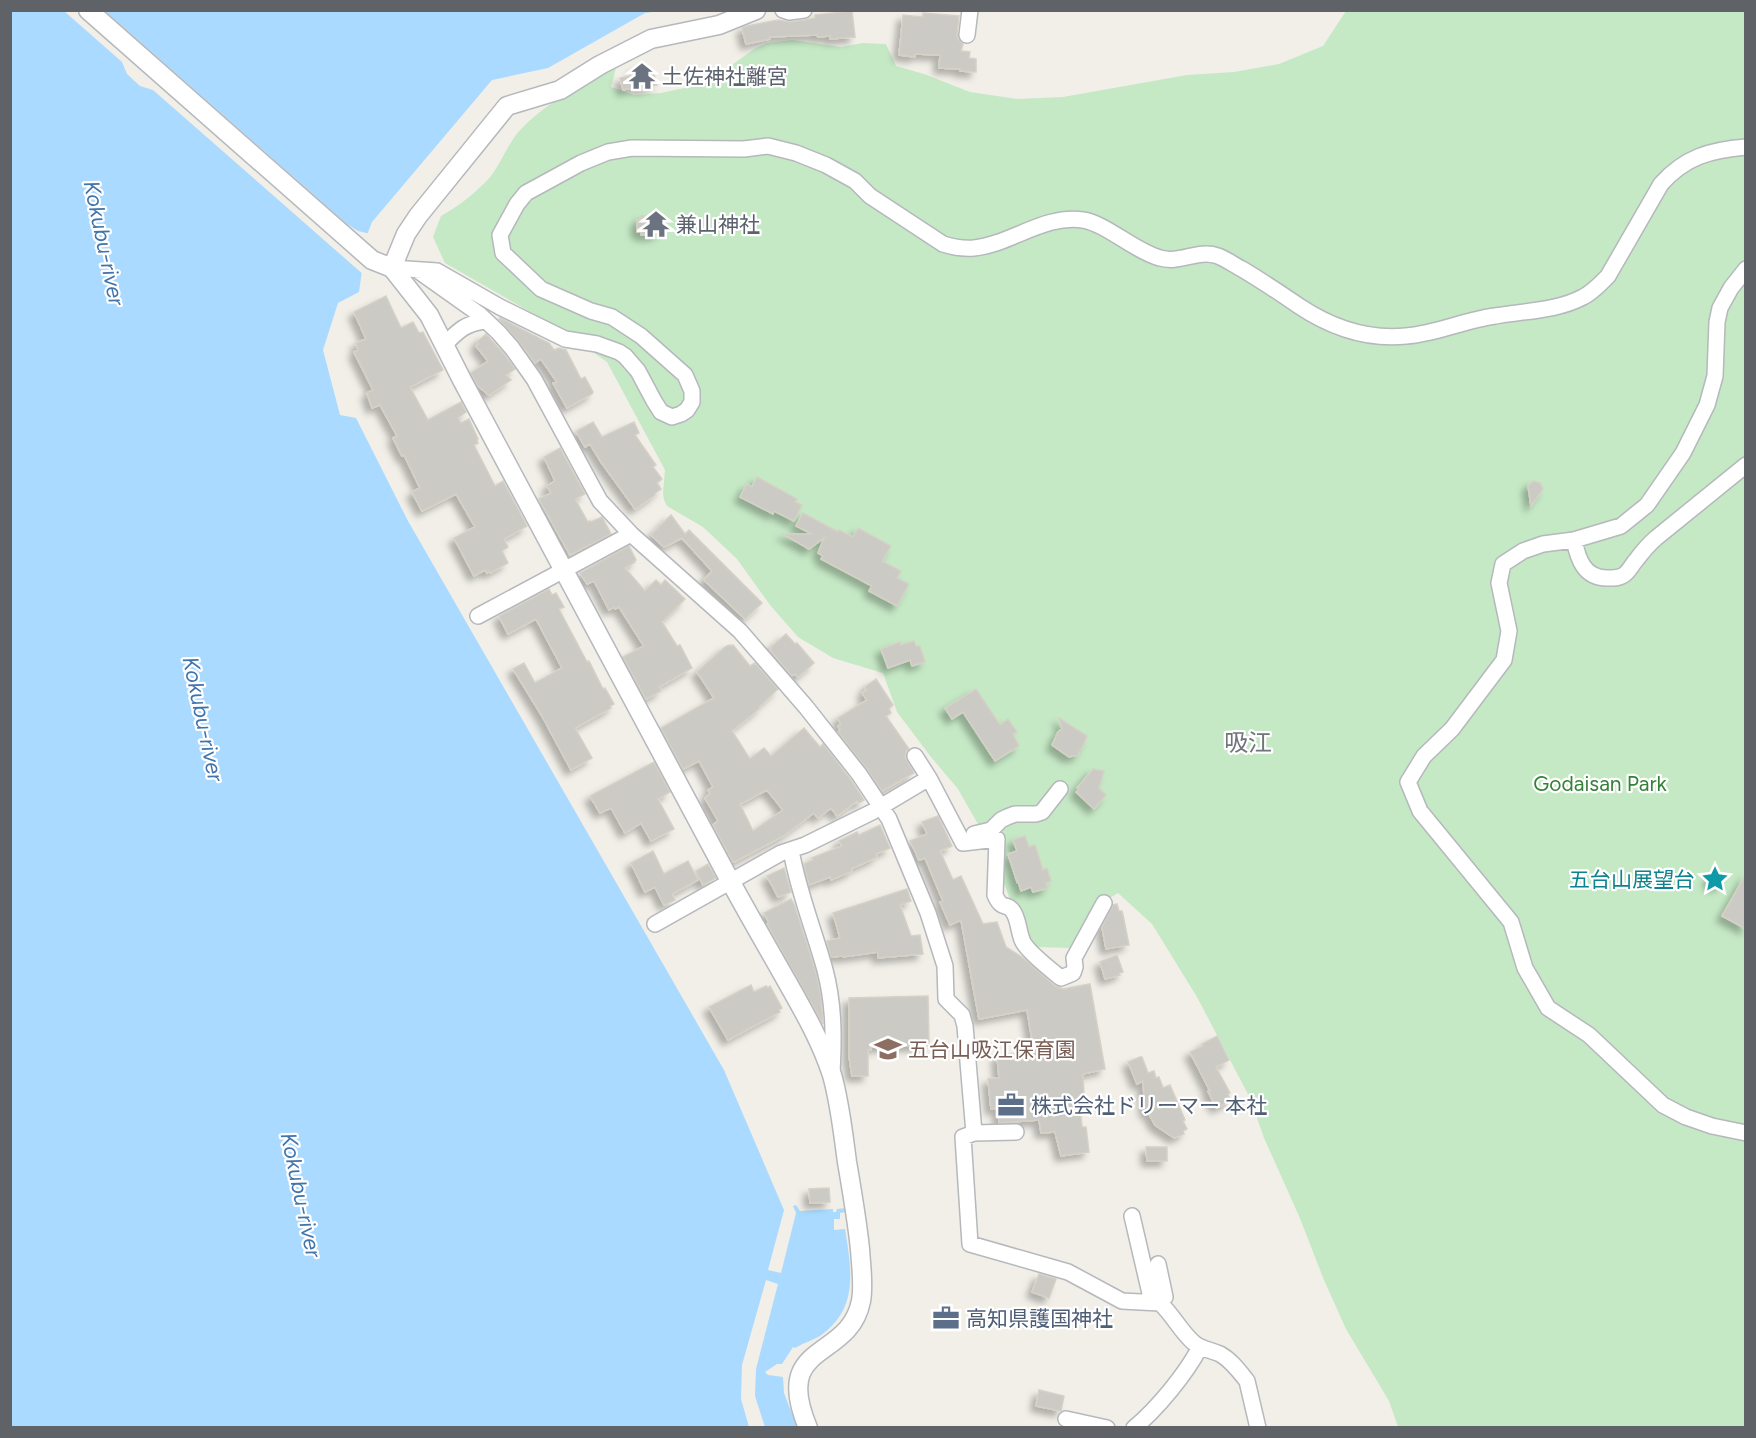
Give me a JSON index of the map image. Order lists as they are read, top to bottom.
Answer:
{
  "districts": ["吸江"],
  "water": ["Kokubu-river"],
  "parks": ["Godaisan Park"],
  "places": {
    "temple": ["土佐神社離宮", "兼山神社"],
    "place": ["五台山展望台"],
    "school or university": ["五台山吸江保育園"],
    "office": ["株式会社ドリーマー 本社", "高知県護国神社"]
  }
}
